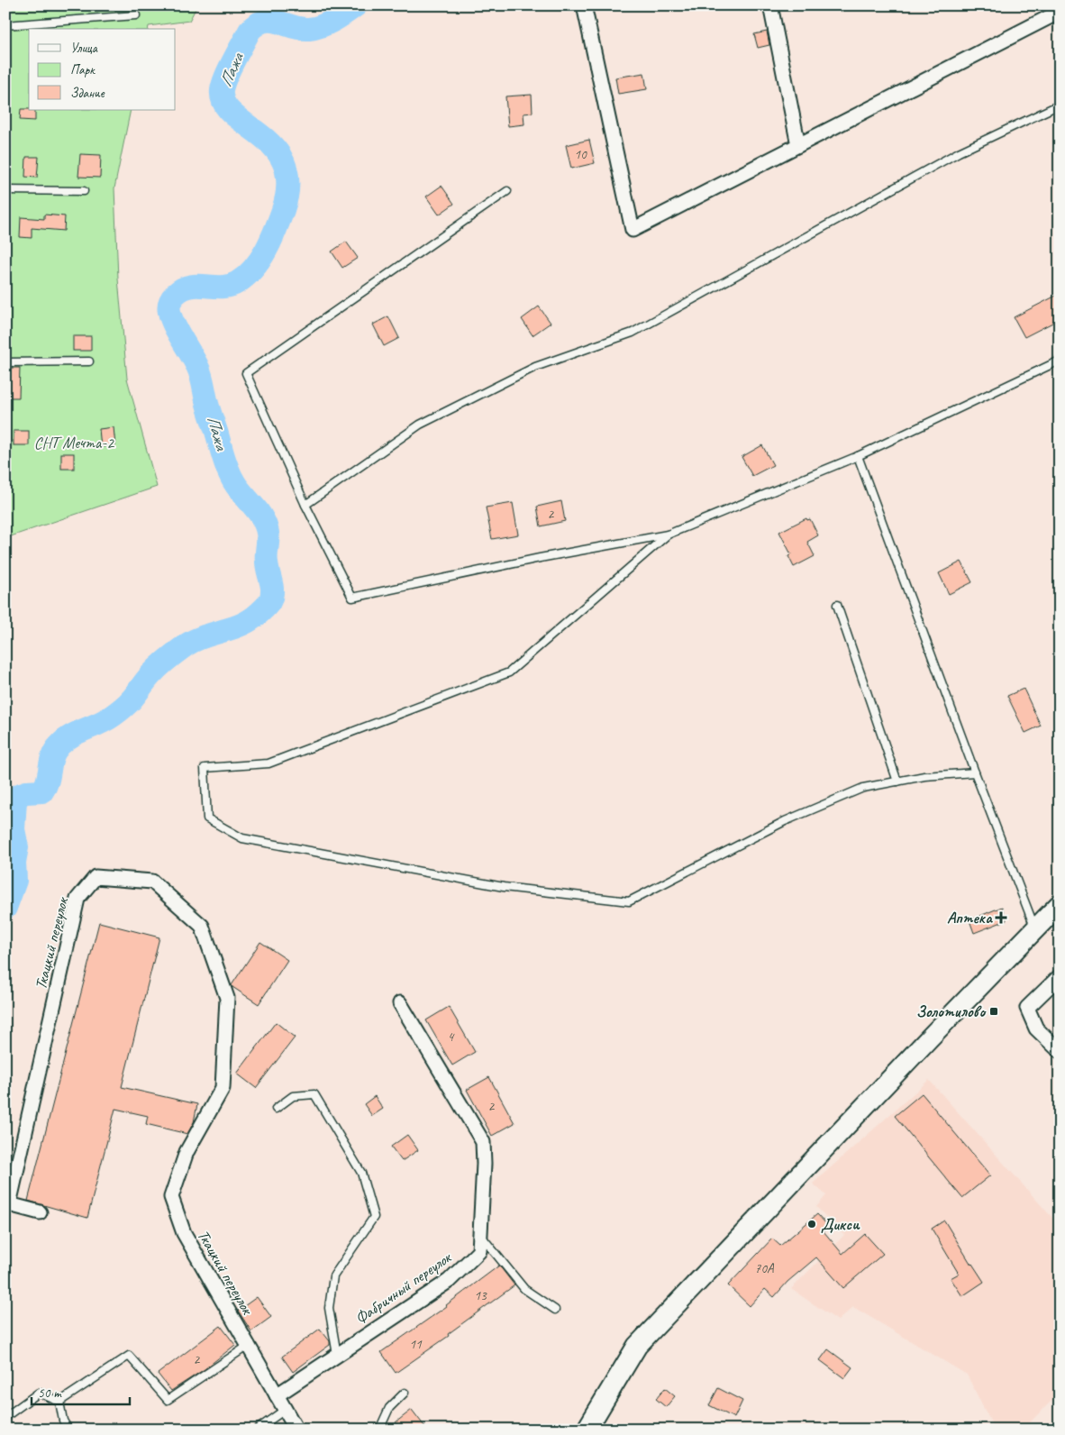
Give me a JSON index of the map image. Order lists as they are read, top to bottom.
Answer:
{
  "streets": {
    "street": ["Ткацкий переулок", "Фабричный переулок"]
  },
  "crossings": [
    ["Ткацкий переулок", "Фабричный переулок"]
  ],
  "water": ["Пажа"],
  "parks": ["СНТ Мечта-2"],
  "places": {
    "health": ["Аптека"],
    "transit": ["Золотилово"],
    "other": ["Дикси"]
  },
  "house_numbers": [
    "10",
    "2",
    "4",
    "2",
    "70А",
    "13",
    "11",
    "2"
  ],
  "legend": ["Улица", "Парк", "Здание"],
  "scale_bar": "50 m"
}
